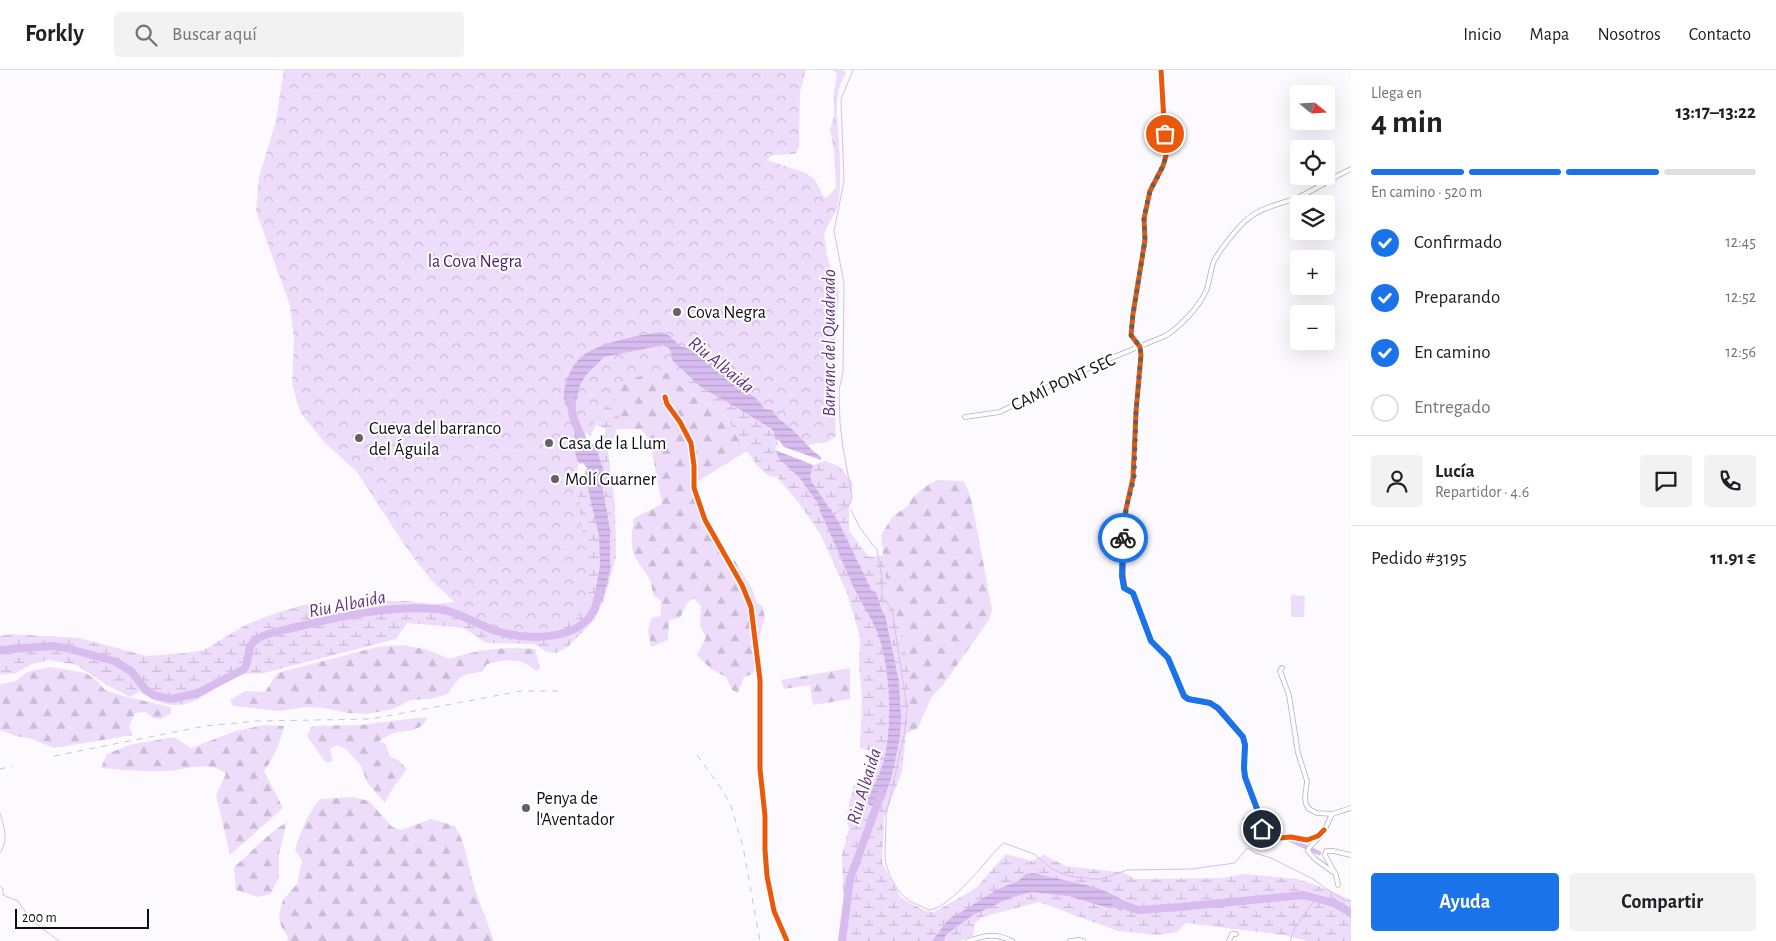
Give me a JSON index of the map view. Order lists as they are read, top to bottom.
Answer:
{
  "streets": {
    "street": ["CAMÍ PONT SEC"]
  },
  "water": ["Barranc del Quadrado", "Riu Albaida"],
  "parks": ["la Cova Negra"],
  "places": [
    "Cova Negra",
    "Cueva del barranco del Águila",
    "Casa de la Llum",
    "Molí Guarner",
    "Penya de l'Aventador"
  ],
  "scale_bar": "200 m",
  "north": "right",
  "page": {
    "header": "Forkly",
    "search": "Buscar aquí",
    "nav": [
      "Inicio",
      "Mapa",
      "Nosotros",
      "Contacto"
    ],
    "heading": ["4 min", "Llega en", "13:17–13:22"],
    "panel": [
      "Lucía",
      "Repartidor · 4.6",
      "Pedido #3195",
      "11.91 €"
    ],
    "map_buttons": ["+", "−"],
    "bar": "En camino · 520 m",
    "list": [
      ["Confirmado", "12:45"],
      ["Preparando", "12:52"],
      ["En camino", "12:56"],
      "Entregado"
    ],
    "buttons": ["Ayuda", "Compartir"],
    "scale": "200 m"
  }
}
